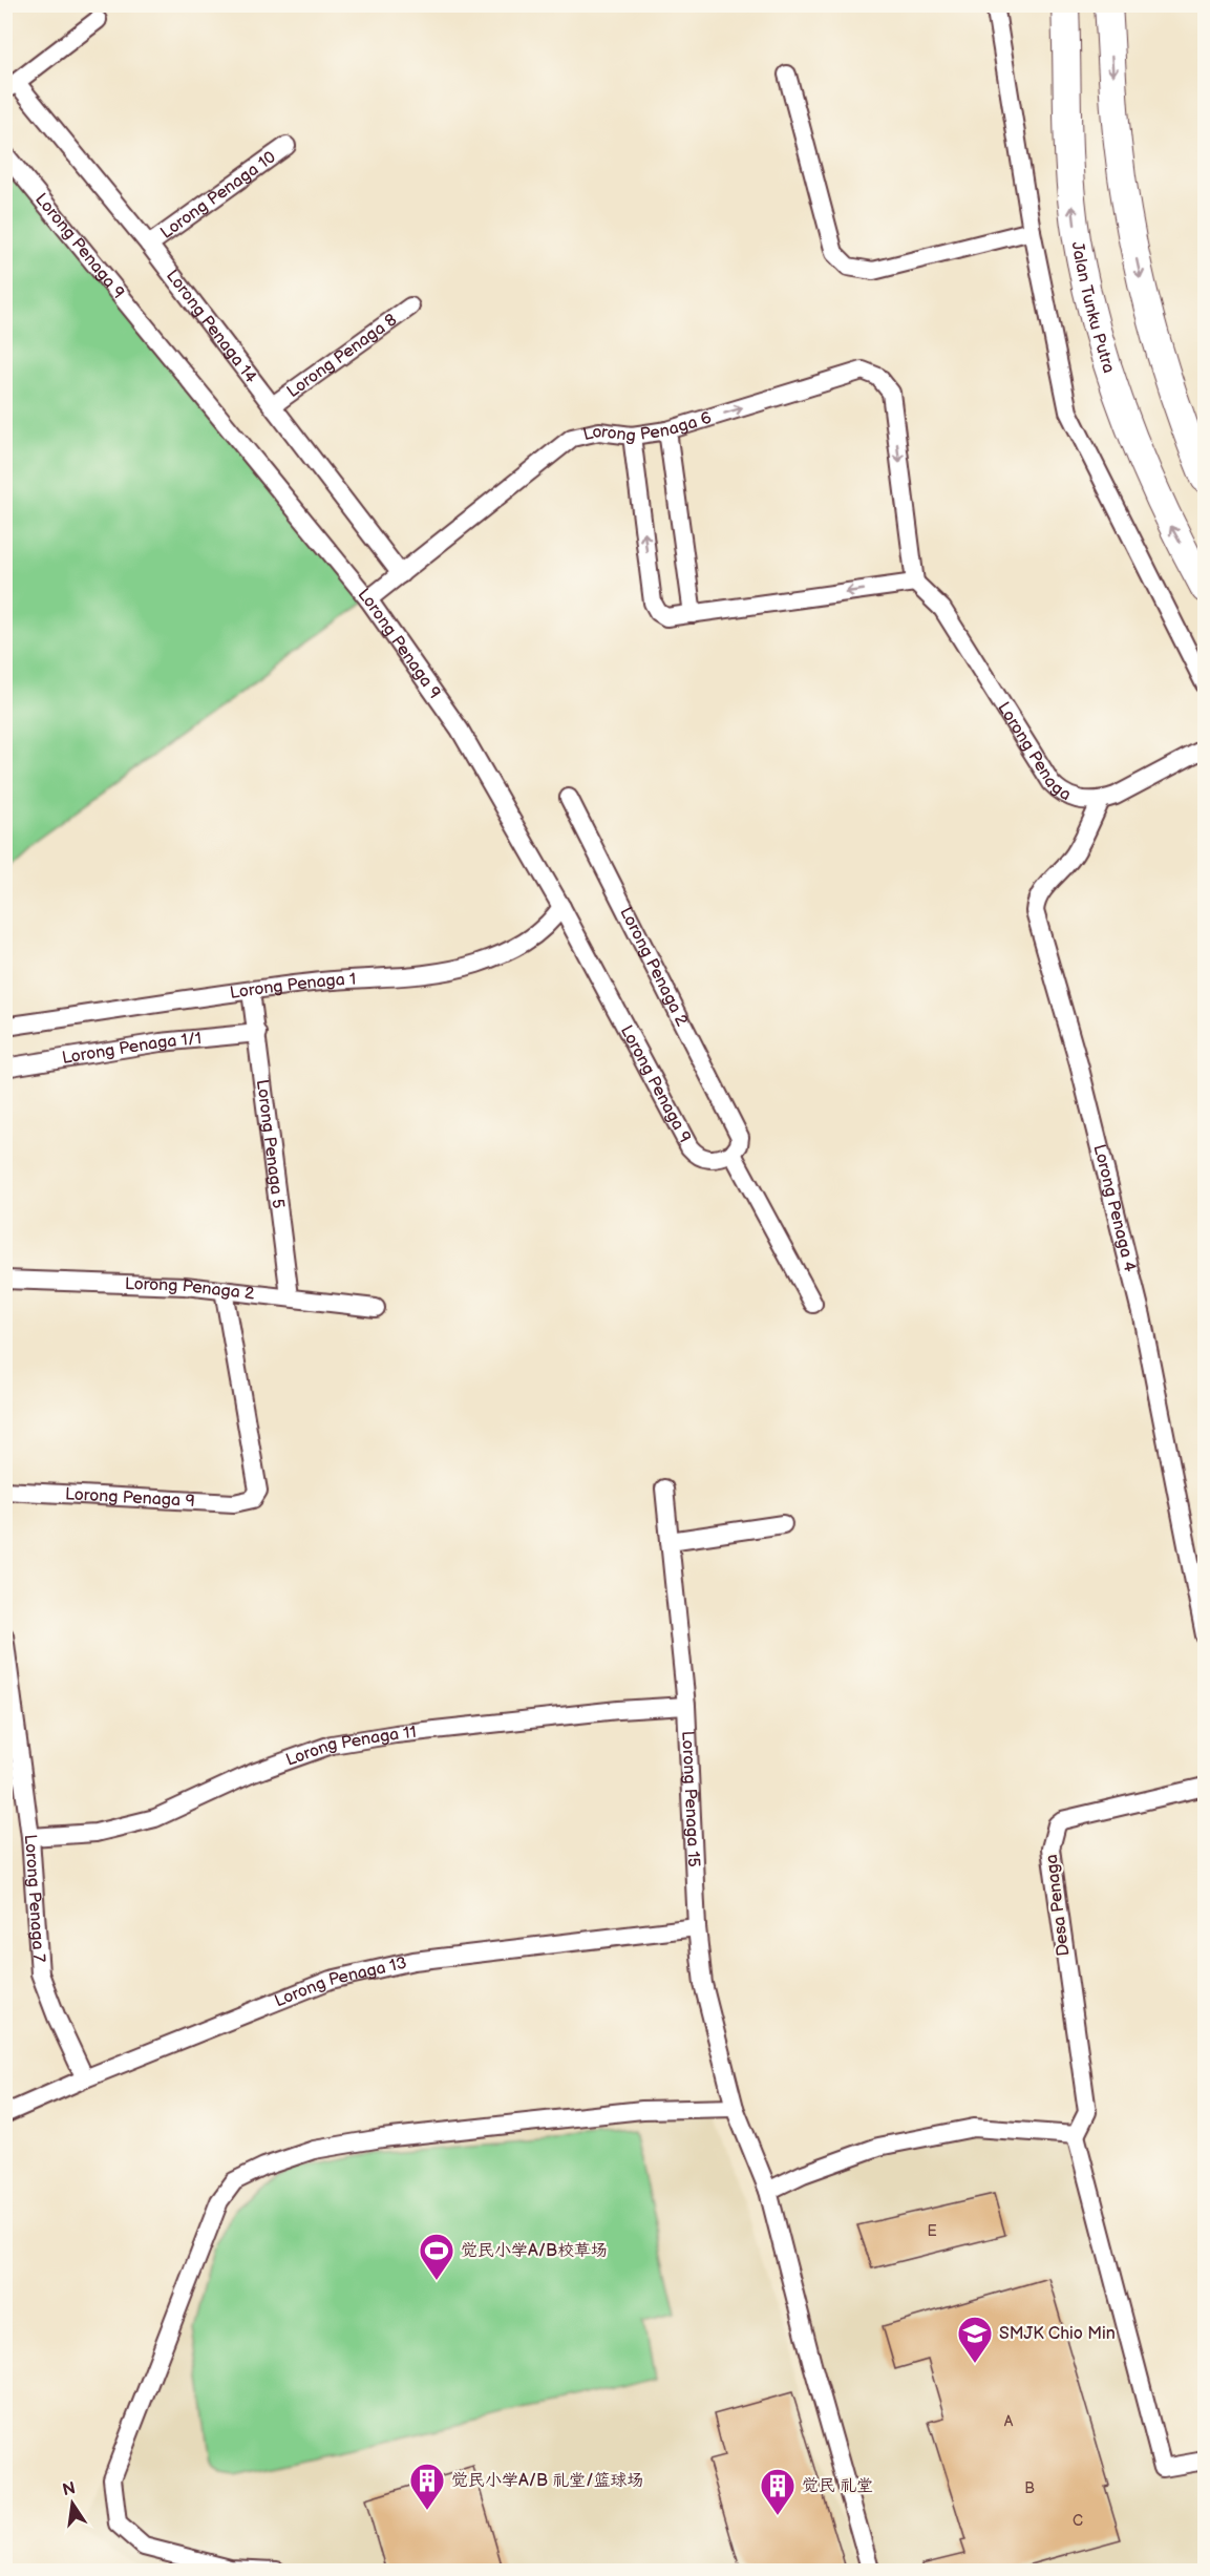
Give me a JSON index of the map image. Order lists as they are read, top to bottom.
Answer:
{
  "streets": {
    "main road": ["Jalan Tunku Putra"],
    "street": [
      "Lorong Penaga 10",
      "Lorong Penaga 9",
      "Lorong Penaga 14",
      "Lorong Penaga 8",
      "Lorong Penaga 6",
      "Lorong Penaga",
      "Lorong Penaga 2",
      "Lorong Penaga 1",
      "Lorong Penaga 1/1",
      "Lorong Penaga 5",
      "Lorong Penaga 4",
      "Lorong Penaga 11",
      "Lorong Penaga 15",
      "Lorong Penaga 7",
      "Desa Penaga",
      "Lorong Penaga 13"
    ]
  },
  "crossings": [
    ["Lorong Penaga 10", "Lorong Penaga 14"],
    ["Lorong Penaga 9", "Lorong Penaga 6"],
    ["Lorong Penaga 9", "Lorong Penaga 2"],
    ["Lorong Penaga 9", "Lorong Penaga 1"],
    ["Lorong Penaga 14", "Lorong Penaga 8"],
    ["Lorong Penaga 14", "Lorong Penaga 6"],
    ["Lorong Penaga 6", "Lorong Penaga"],
    ["Lorong Penaga", "Lorong Penaga 4"],
    ["Lorong Penaga 2", "Lorong Penaga 5"],
    ["Lorong Penaga 1", "Lorong Penaga 5"],
    ["Lorong Penaga 1/1", "Lorong Penaga 5"],
    ["Lorong Penaga 11", "Lorong Penaga 15"],
    ["Lorong Penaga 11", "Lorong Penaga 7"],
    ["Lorong Penaga 15", "Lorong Penaga 13"],
    ["Lorong Penaga 7", "Lorong Penaga 13"]
  ],
  "places": {
    "sports": ["觉民小学A/B校草场"],
    "school or university": ["SMJK Chio Min"],
    "building": ["觉民小学A/B 礼堂/篮球场", "觉民 礼堂"]
  },
  "house_numbers": [
    "E",
    "A",
    "B",
    "C"
  ],
  "north": "top"
}
